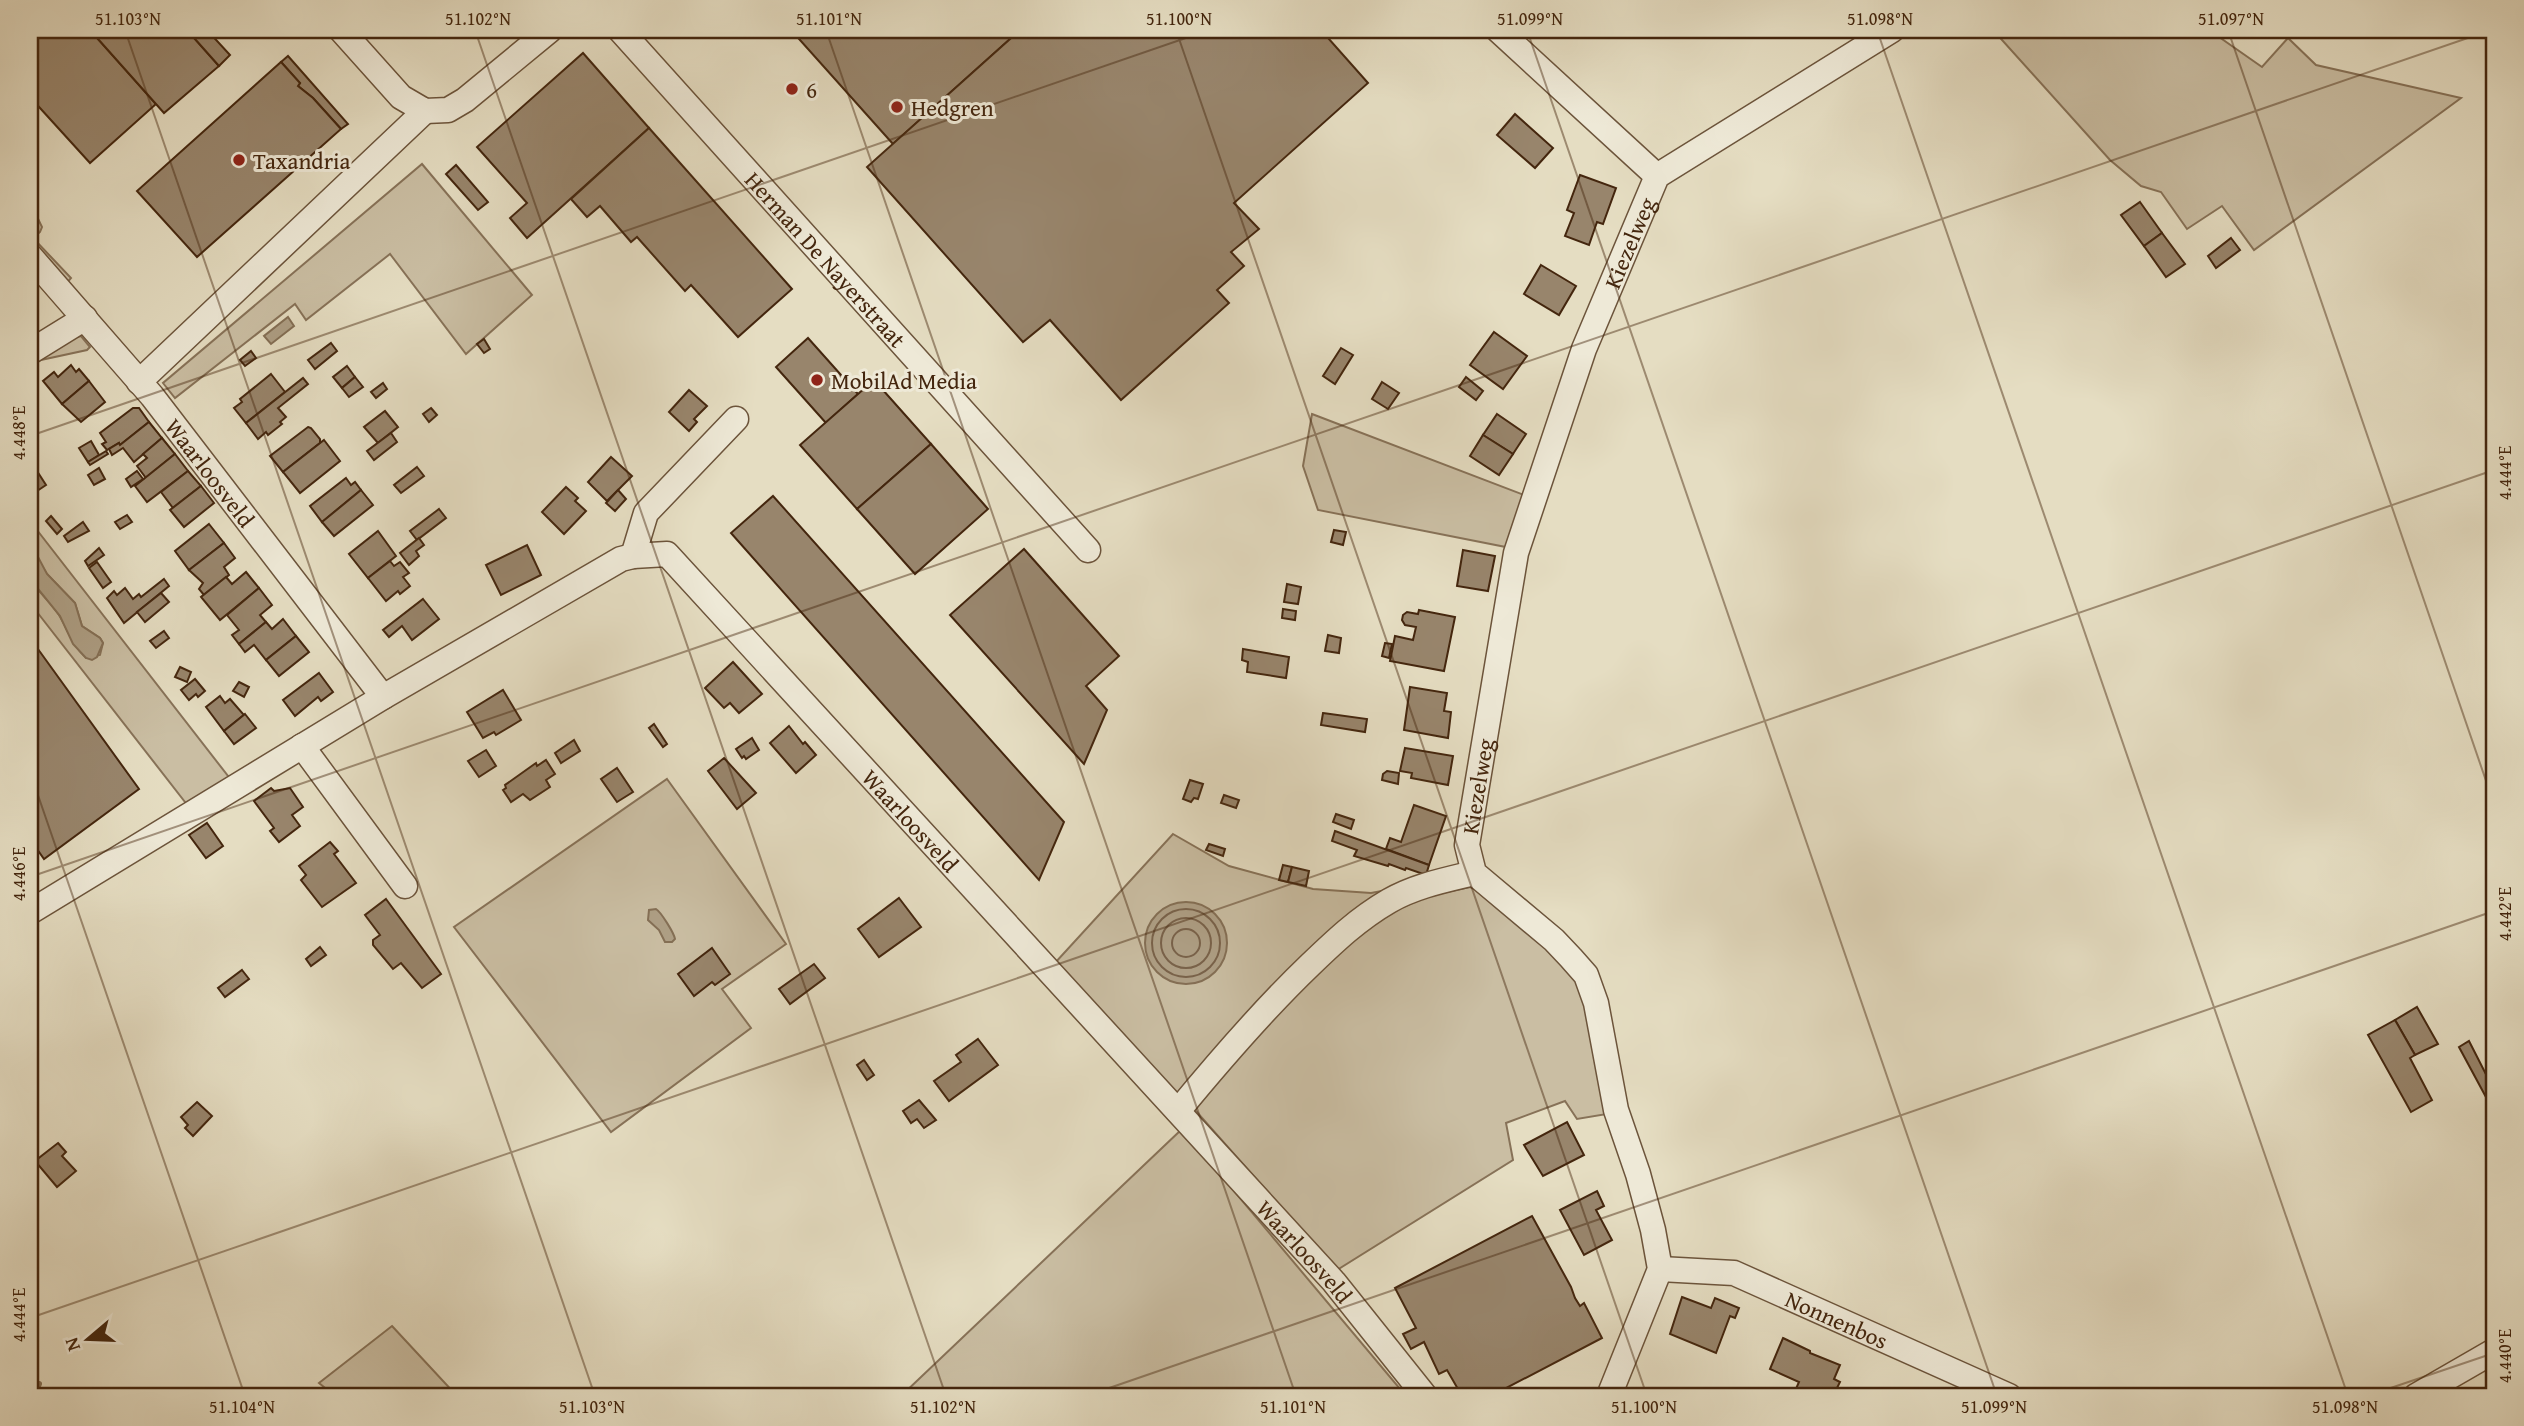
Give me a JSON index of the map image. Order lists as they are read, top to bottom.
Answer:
{
  "streets": {
    "street": [
      "Kiezelweg",
      "Herman De Nayerstraat",
      "Waarloosveld",
      "Nonnenbos"
    ]
  },
  "places": [
    "6",
    "Hedgren",
    "Taxandria",
    "MobilAd Media"
  ],
  "north": "left",
  "coordinates": [
    "51.103°N",
    "51.102°N",
    "51.101°N",
    "51.100°N",
    "51.099°N",
    "51.098°N",
    "51.097°N",
    "4.448°E",
    "4.444°E",
    "4.446°E",
    "4.442°E",
    "4.440°E",
    "51.104°N"
  ]
}
